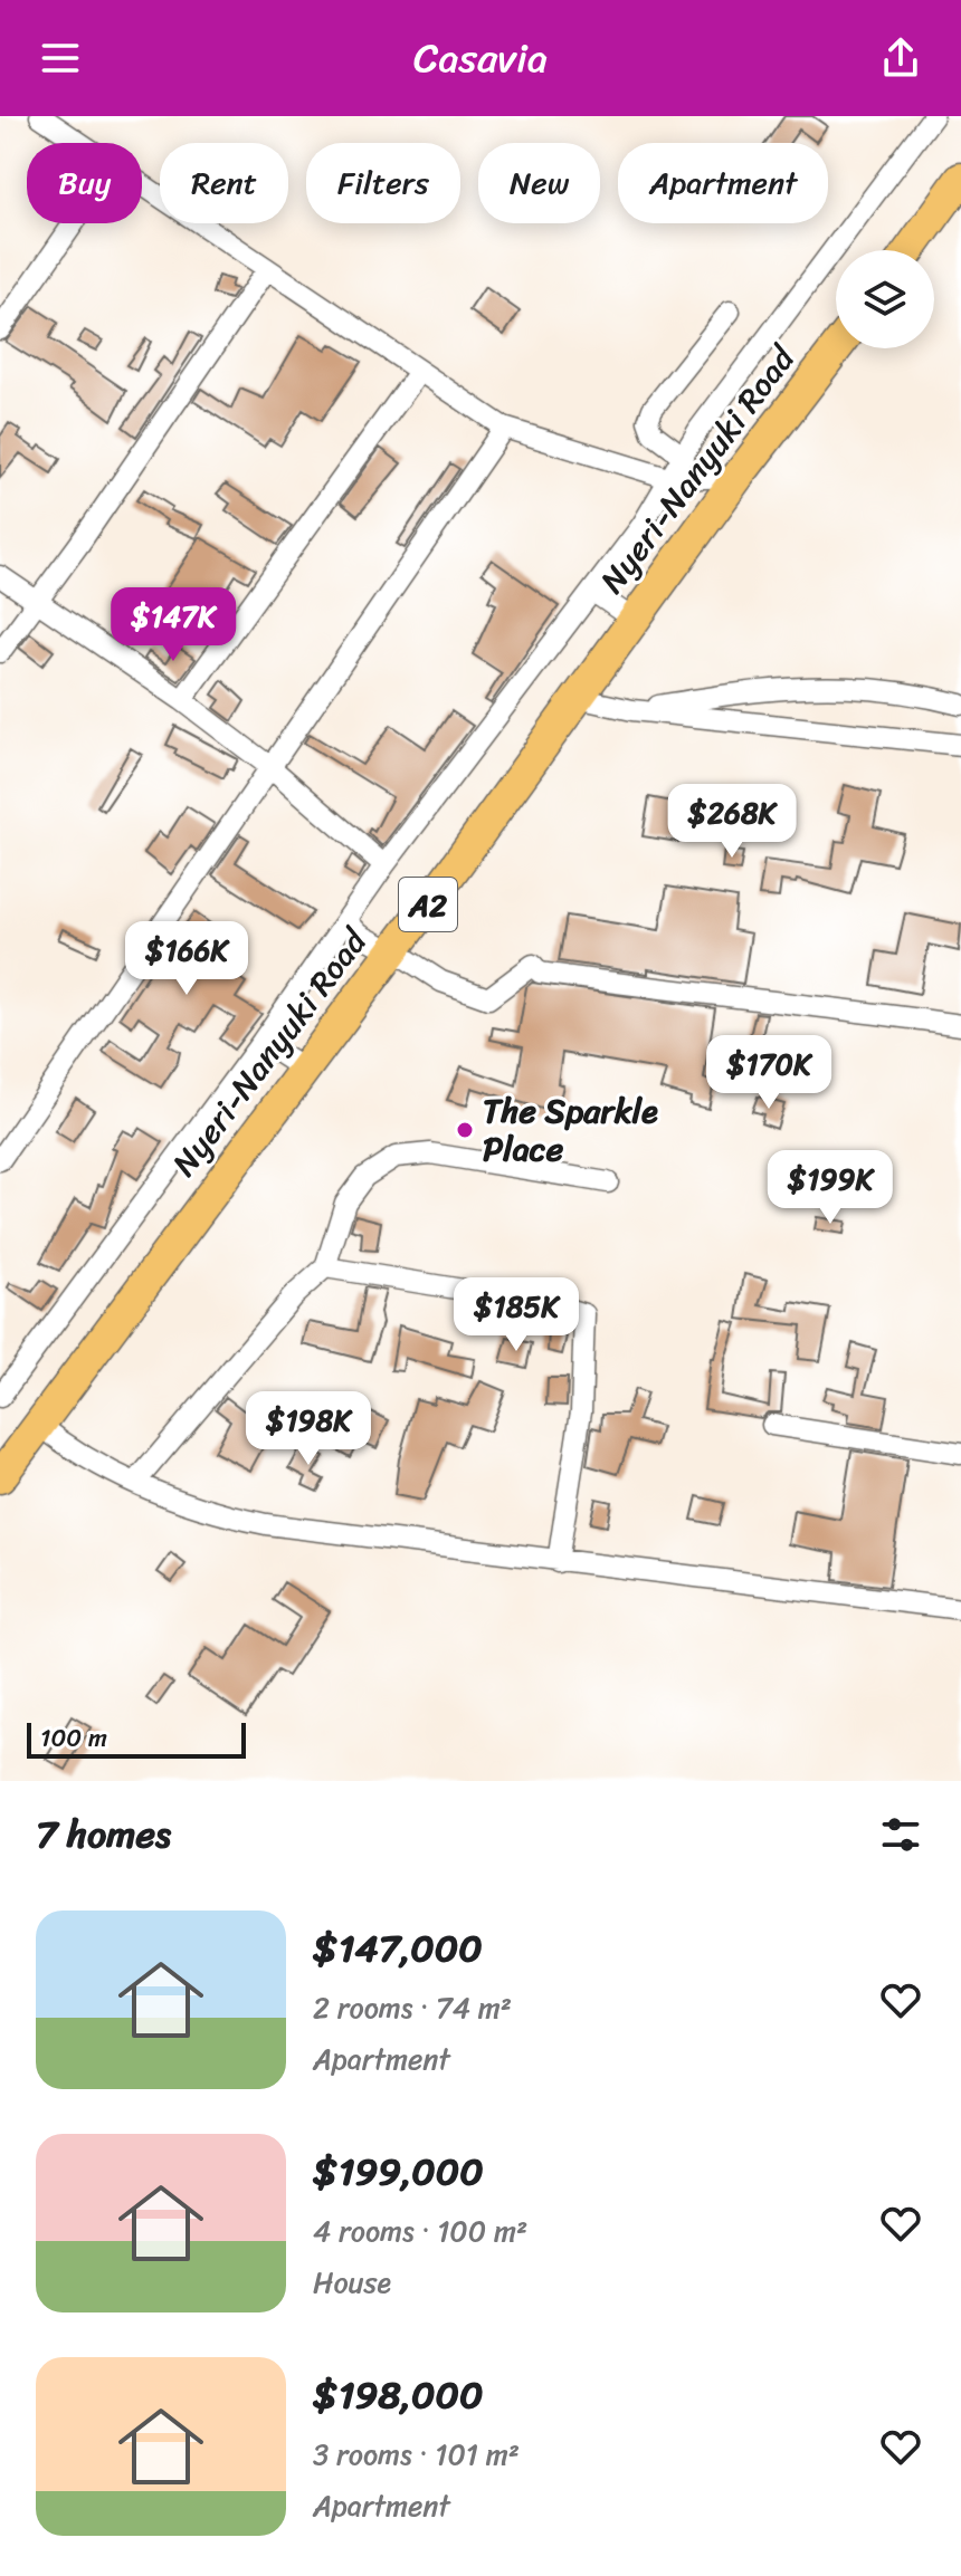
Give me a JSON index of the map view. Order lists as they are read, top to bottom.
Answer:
{
  "streets": {
    "highway": ["Nyeri-Nanyuki Road", "A2"]
  },
  "places": ["The Sparkle Place"],
  "scale_bar": "100 m",
  "page": {
    "header": "Casavia",
    "chip": [
      "Buy",
      "Rent",
      "Filters",
      "New",
      "Apartment"
    ],
    "price": [
      "$147K",
      "$268K",
      "$166K",
      "$170K",
      "$199K",
      "$185K",
      "$198K"
    ],
    "scale": "100 m",
    "heading": "7 homes",
    "list": [
      {
        "name": "$147,000",
        "note": "2 rooms · 74 m² · Apartment"
      },
      {
        "name": "$199,000",
        "note": "4 rooms · 100 m² · House"
      },
      {
        "name": "$198,000",
        "note": "3 rooms · 101 m² · Apartment"
      }
    ]
  }
}
